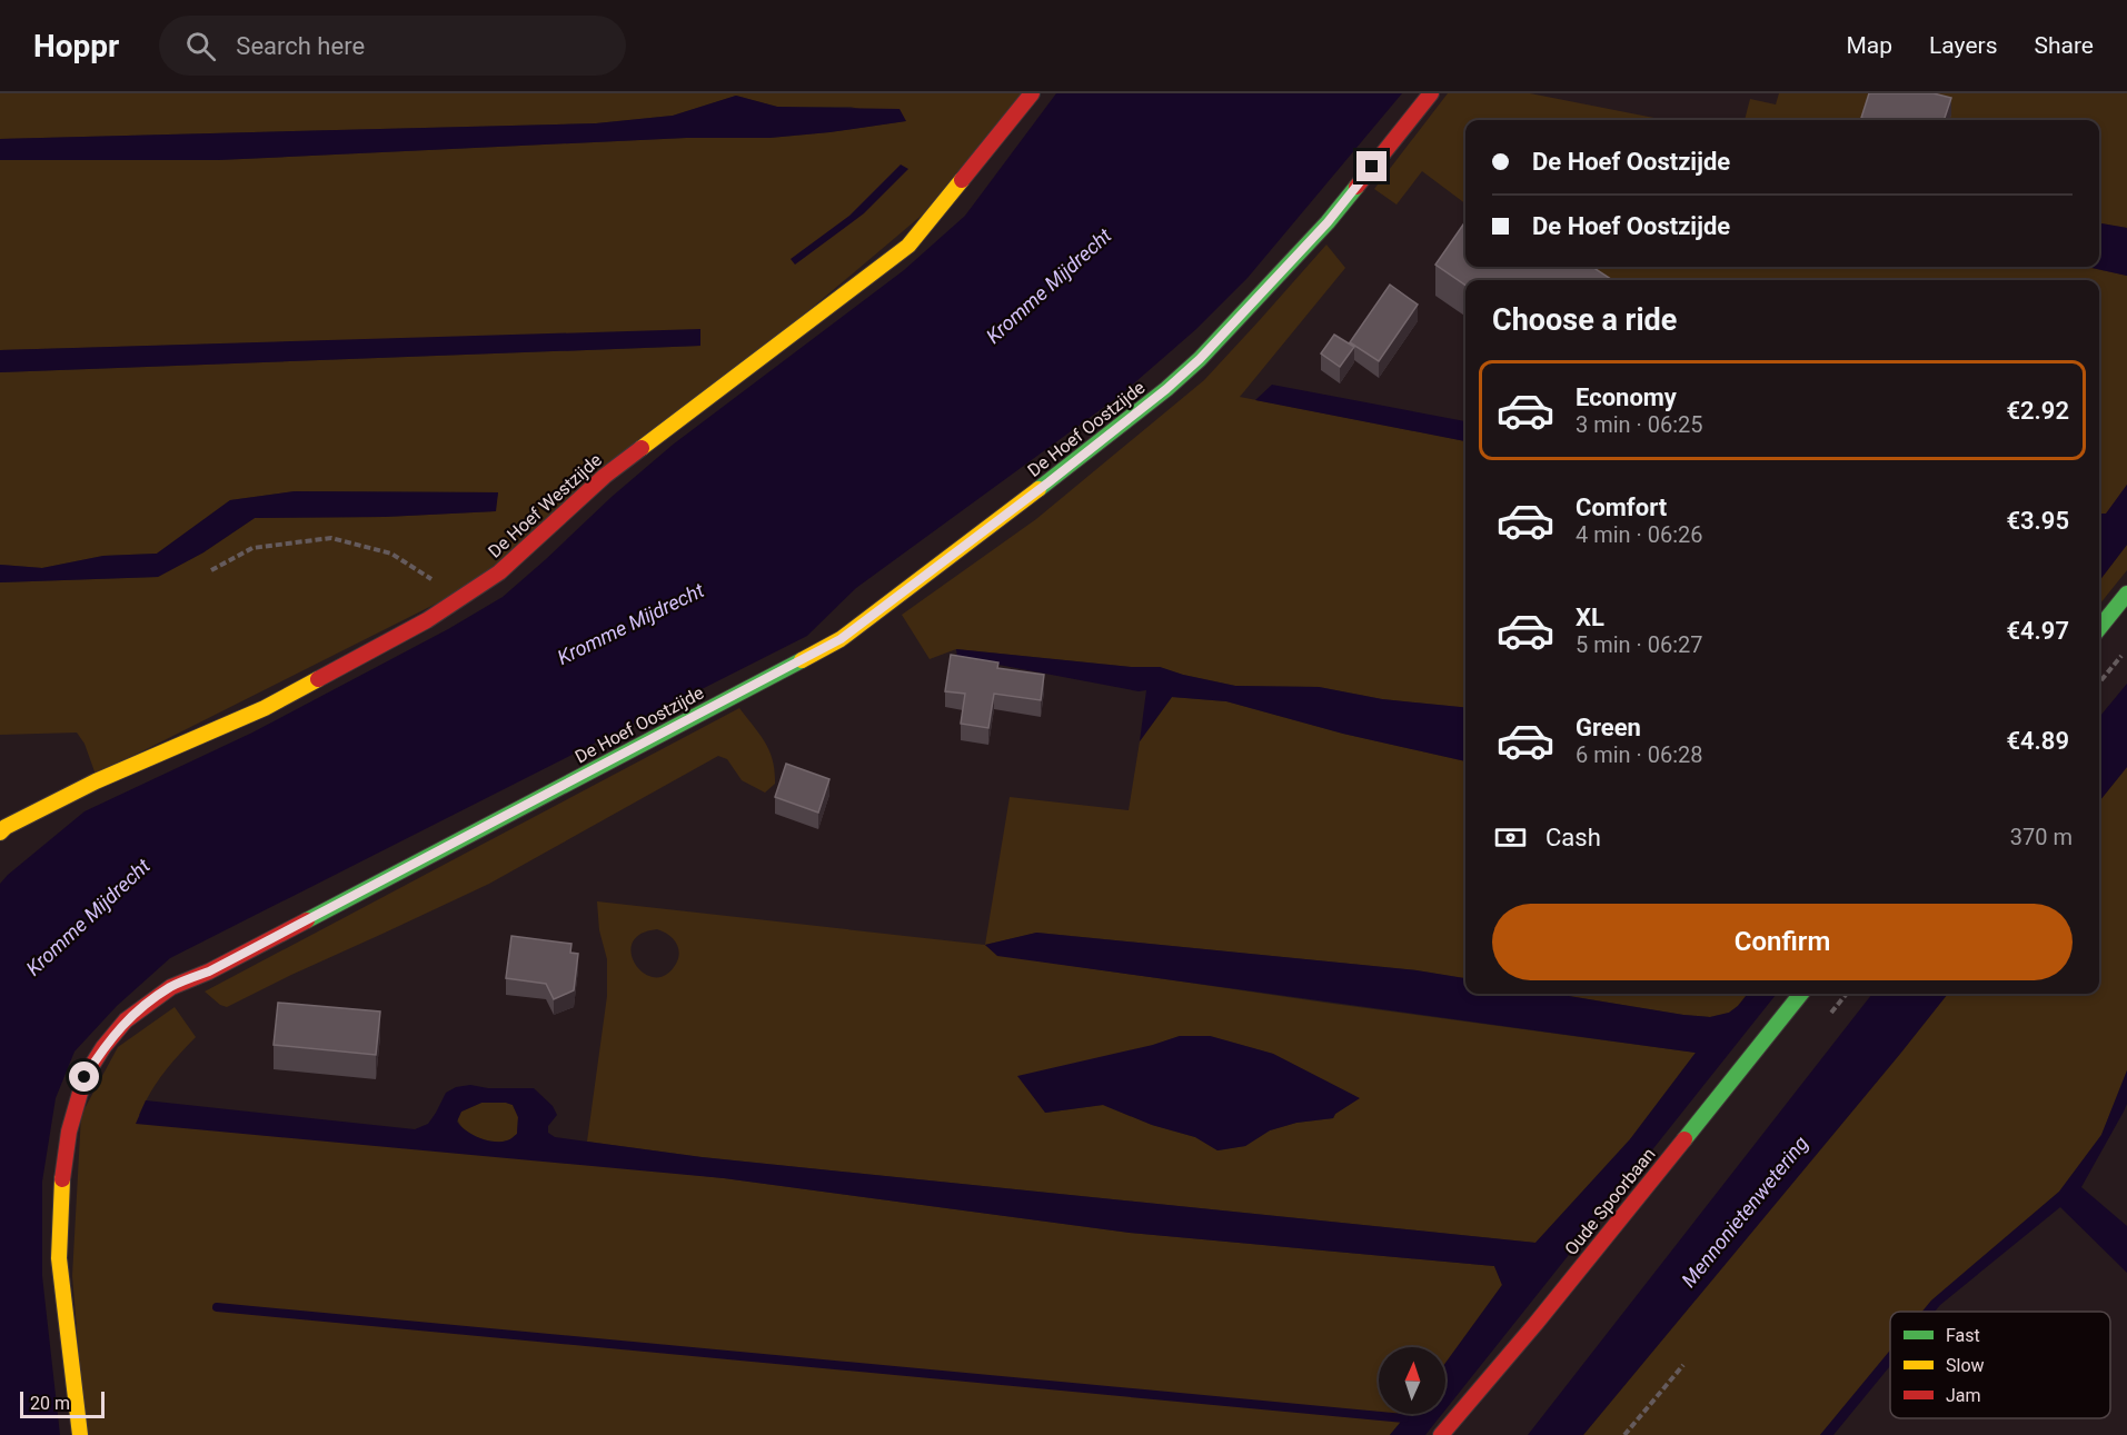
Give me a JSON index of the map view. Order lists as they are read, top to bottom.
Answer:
{
  "streets": {
    "street": ["De Hoef Oostzijde", "De Hoef Westzijde", "Oude Spoorbaan"]
  },
  "water": ["Kromme Mijdrecht", "Mennonietenwetering"],
  "legend": ["Fast", "Slow", "Jam"],
  "scale_bar": "20 m",
  "north": "top",
  "page": {
    "header": "Hoppr",
    "search": "Search here",
    "nav": ["Map", "Layers", "Share"],
    "banner": ["De Hoef Oostzijde", "De Hoef Oostzijde"],
    "heading": "Choose a ride",
    "list": [
      {
        "name": "Economy",
        "note": "3 min · 06:25",
        "value": "€2.92"
      },
      {
        "name": "Comfort",
        "note": "4 min · 06:26",
        "value": "€3.95"
      },
      {
        "name": "XL",
        "note": "5 min · 06:27",
        "value": "€4.97"
      },
      {
        "name": "Green",
        "note": "6 min · 06:28",
        "value": "€4.89"
      }
    ],
    "pay": ["Cash", "370 m"],
    "buttons": "Confirm",
    "scale": "20 m"
  }
}
